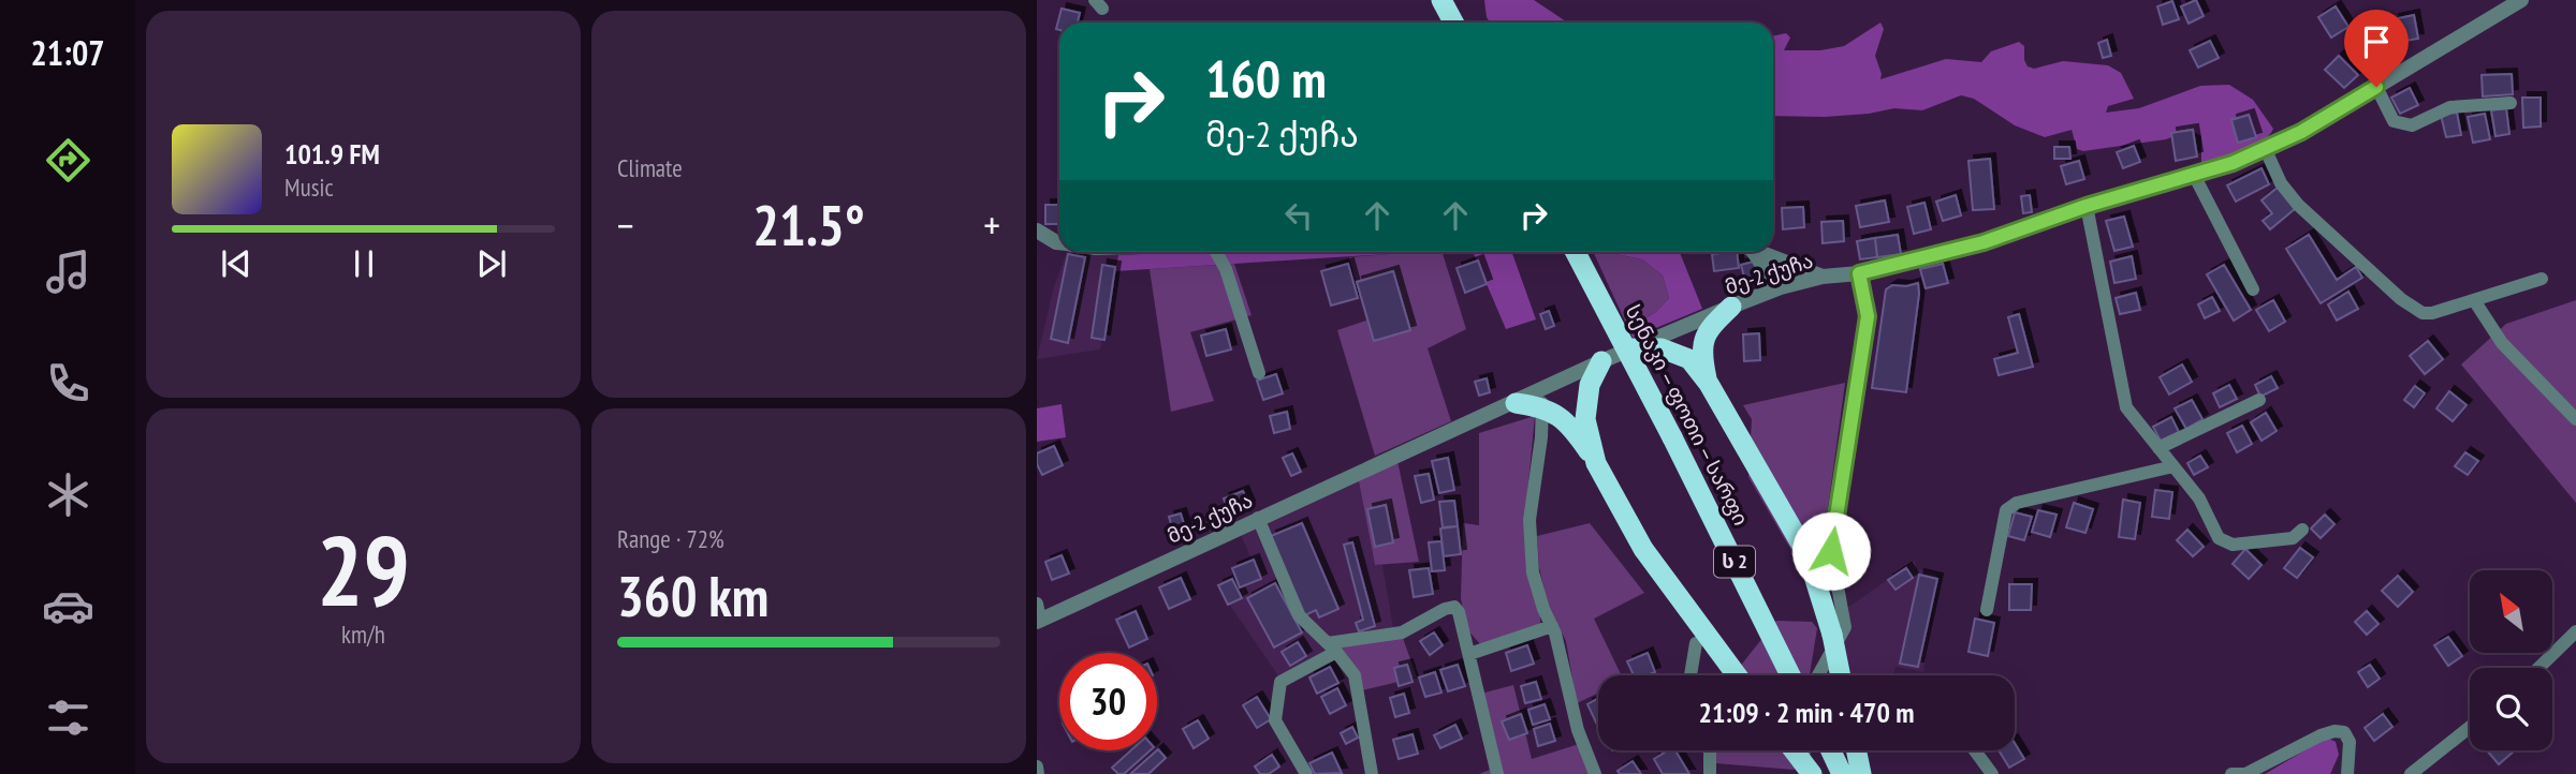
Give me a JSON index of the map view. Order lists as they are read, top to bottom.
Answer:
{
  "streets": {
    "highway": ["სენაკი — ფოთი — სარფი", "ს 2"],
    "street": ["მე-2 ქუჩა"]
  },
  "north": "top left",
  "page": {
    "tabs": "21:07",
    "tile": [
      "Climate",
      ["29", "km/h"],
      ["Range · 72%", "360 km"]
    ],
    "turn": ["160 m", "მე-2 ქუჩა"],
    "song": ["101.9 FM", "Music"],
    "heat": ["−", "21.5°", "+"],
    "limit": "30",
    "trip": "21:09 · 2 min · 470 m"
  }
}
